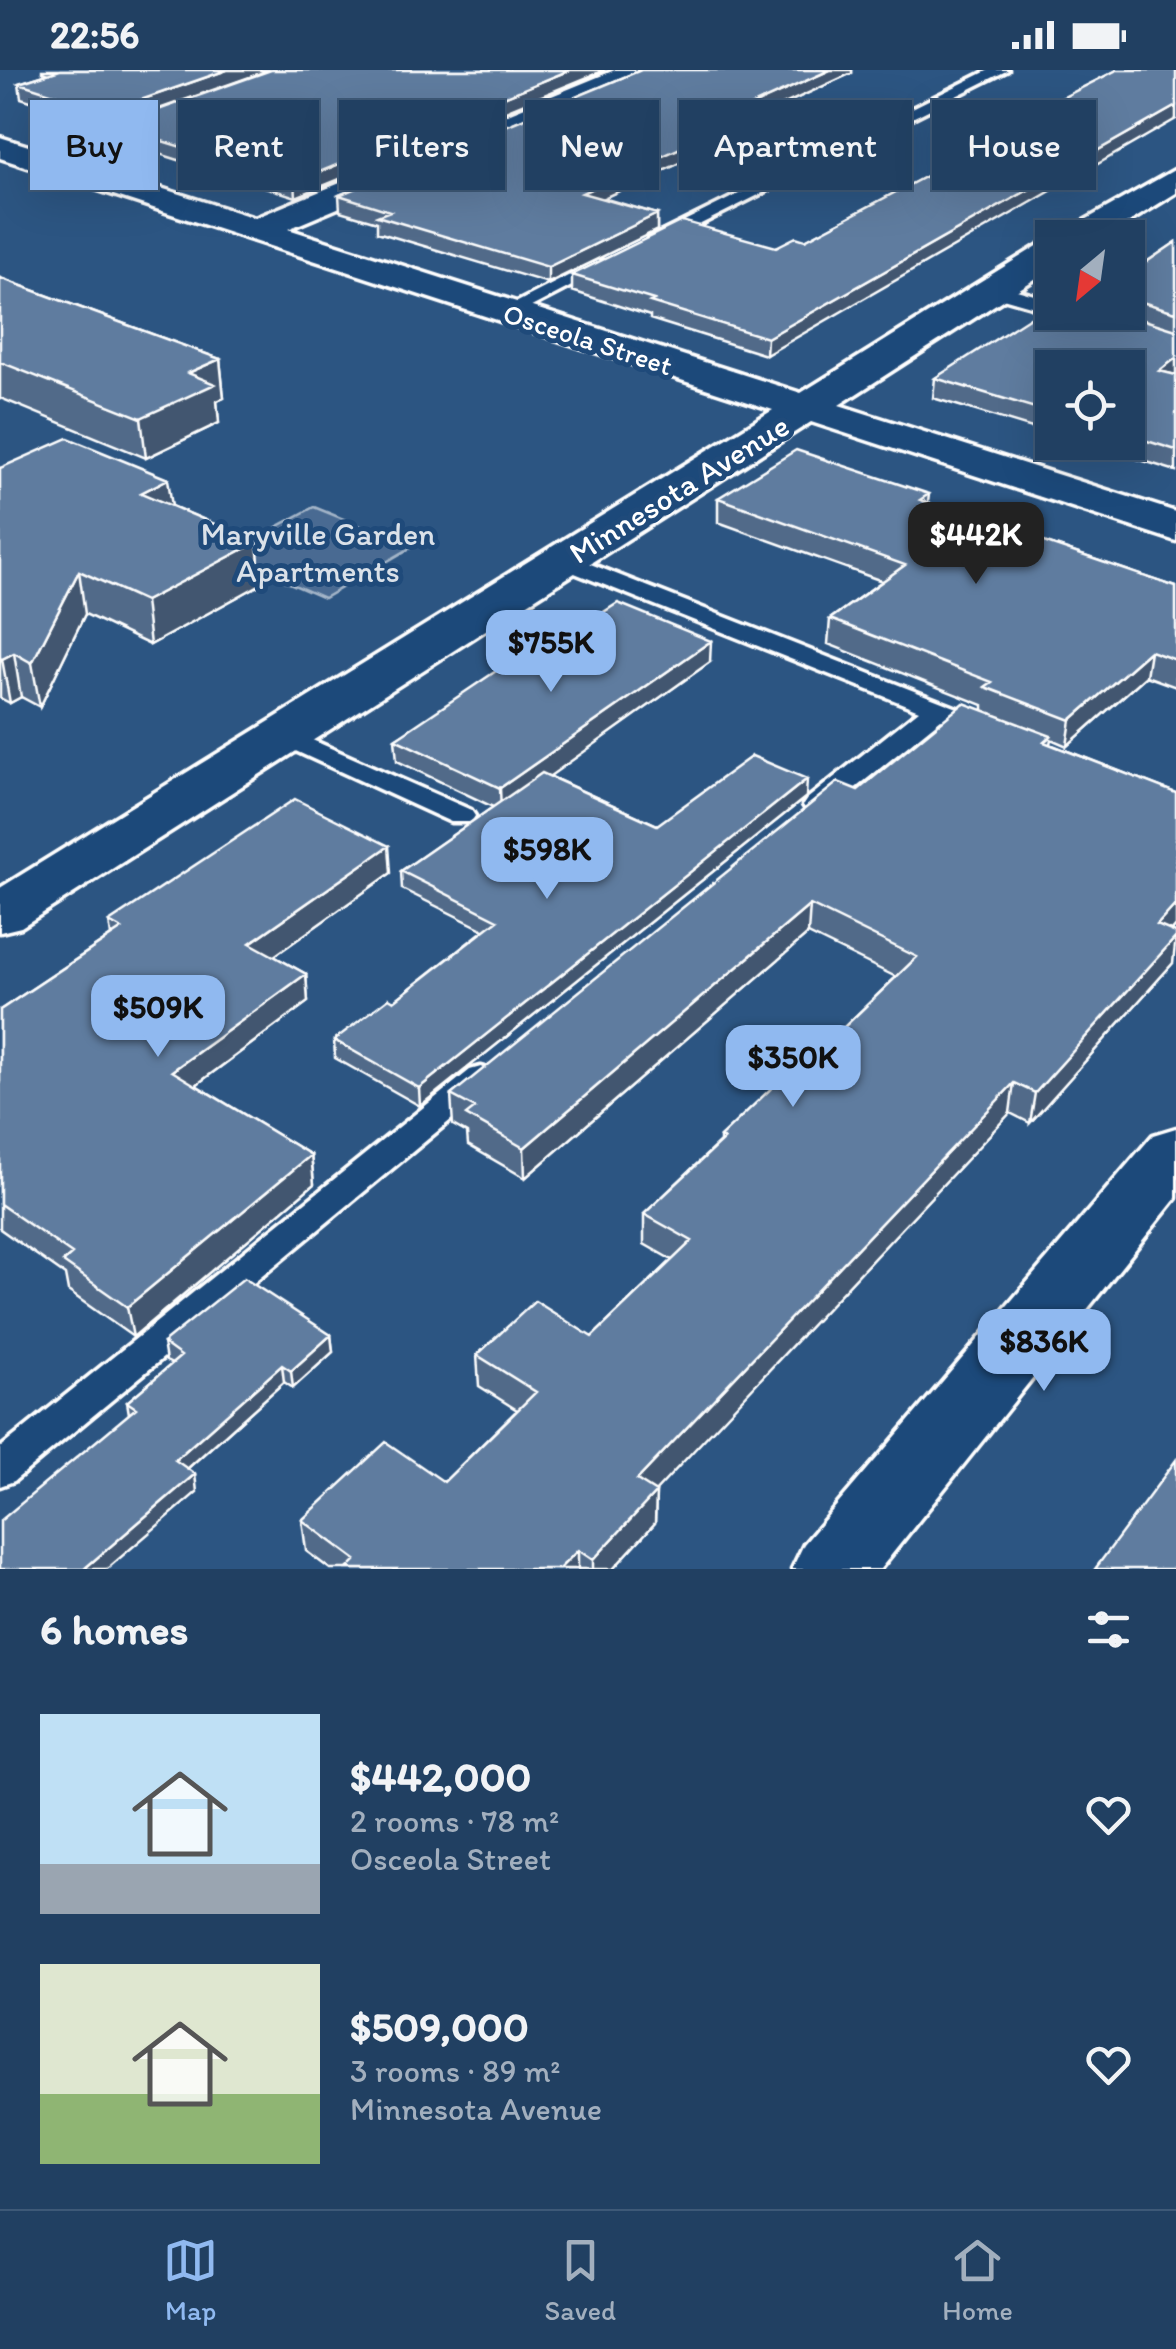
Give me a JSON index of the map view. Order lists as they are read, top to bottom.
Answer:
{
  "streets": {
    "street": ["Osceola Street", "Minnesota Avenue"]
  },
  "crossings": [
    ["Osceola Street", "Minnesota Avenue"]
  ],
  "parks": ["Maryville Garden Apartments"],
  "north": "bottom left",
  "page": {
    "status": "22:56",
    "chip": [
      "Buy",
      "Rent",
      "Filters",
      "New",
      "Apartment",
      "House"
    ],
    "price": [
      "$442K",
      "$755K",
      "$598K",
      "$509K",
      "$350K",
      "$836K"
    ],
    "heading": "6 homes",
    "list": [
      {
        "name": "$442,000",
        "note": "2 rooms · 78 m² · Osceola Street"
      },
      {
        "name": "$509,000",
        "note": "3 rooms · 89 m² · Minnesota Avenue"
      }
    ],
    "tabs": ["Map", "Saved", "Home"]
  }
}
